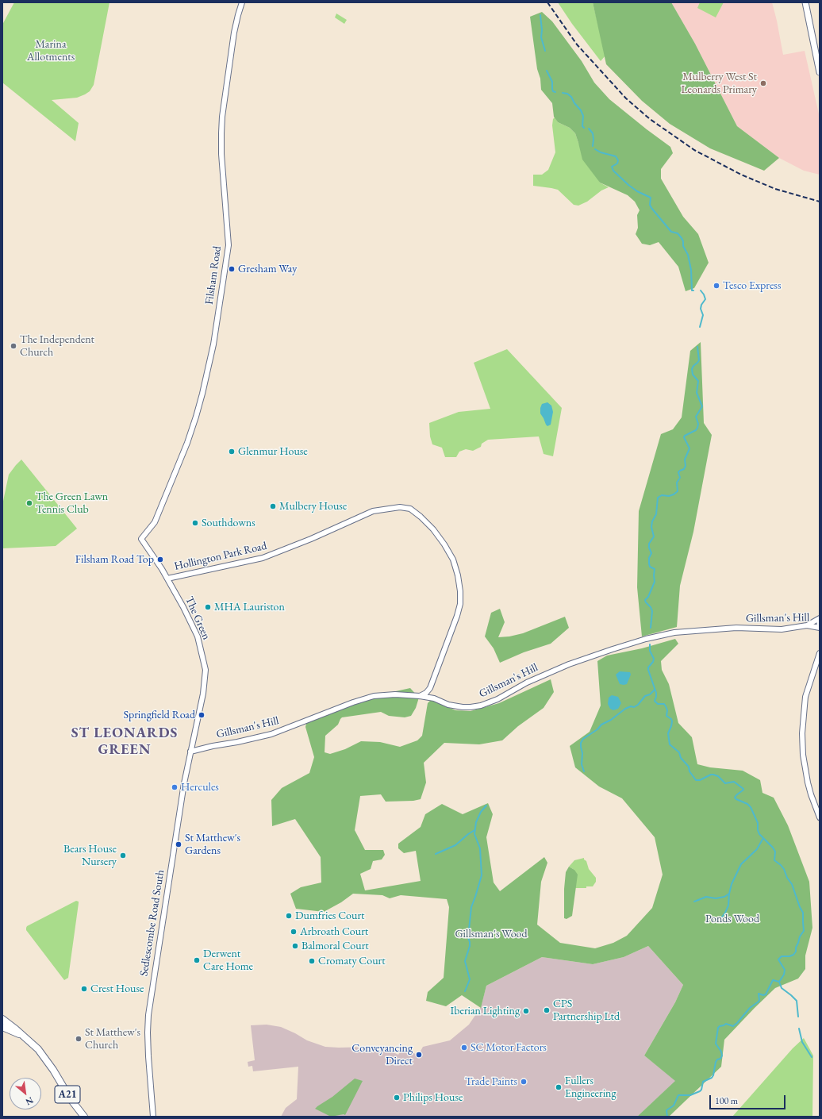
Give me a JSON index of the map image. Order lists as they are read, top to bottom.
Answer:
{
  "streets": {
    "highway": ["A21"],
    "street": [
      "Filsham Road",
      "Hollington Park Road",
      "The Green",
      "Gillsman's Hill",
      "Sedlescombe Road South"
    ]
  },
  "crossings": [
    ["Filsham Road", "The Green"],
    ["Hollington Park Road", "The Green"],
    ["The Green", "Gillsman's Hill"],
    ["The Green", "Sedlescombe Road South"],
    ["Gillsman's Hill", "Sedlescombe Road South"]
  ],
  "districts": ["ST LEONARDS GREEN"],
  "parks": ["Marina Allotments", "Ponds Wood", "Gillsman's Wood"],
  "places": [
    "Mulberry West St Leonards Primary",
    "Gresham Way",
    "Tesco Express",
    "The Independent Church",
    "Glenmur House",
    "The Green Lawn Tennis Club",
    "Mulbery House",
    "Southdowns",
    "Filsham Road Top",
    "MHA Lauriston",
    "Springfield Road",
    "Hercules",
    "St Matthew's Gardens",
    "Bears House Nursery",
    "Dumfries Court",
    "Arbroath Court",
    "Balmoral Court",
    "Derwent Care Home",
    "Cromaty Court",
    "Crest House",
    "CPS Partnership Ltd",
    "Iberian Lighting",
    "St Matthew's Church",
    "SC Motor Factors",
    "Conveyancing Direct",
    "Trade Paints",
    "Fullers Engineering",
    "Philips House"
  ],
  "scale_bar": "100 m",
  "north": "bottom right"
}
